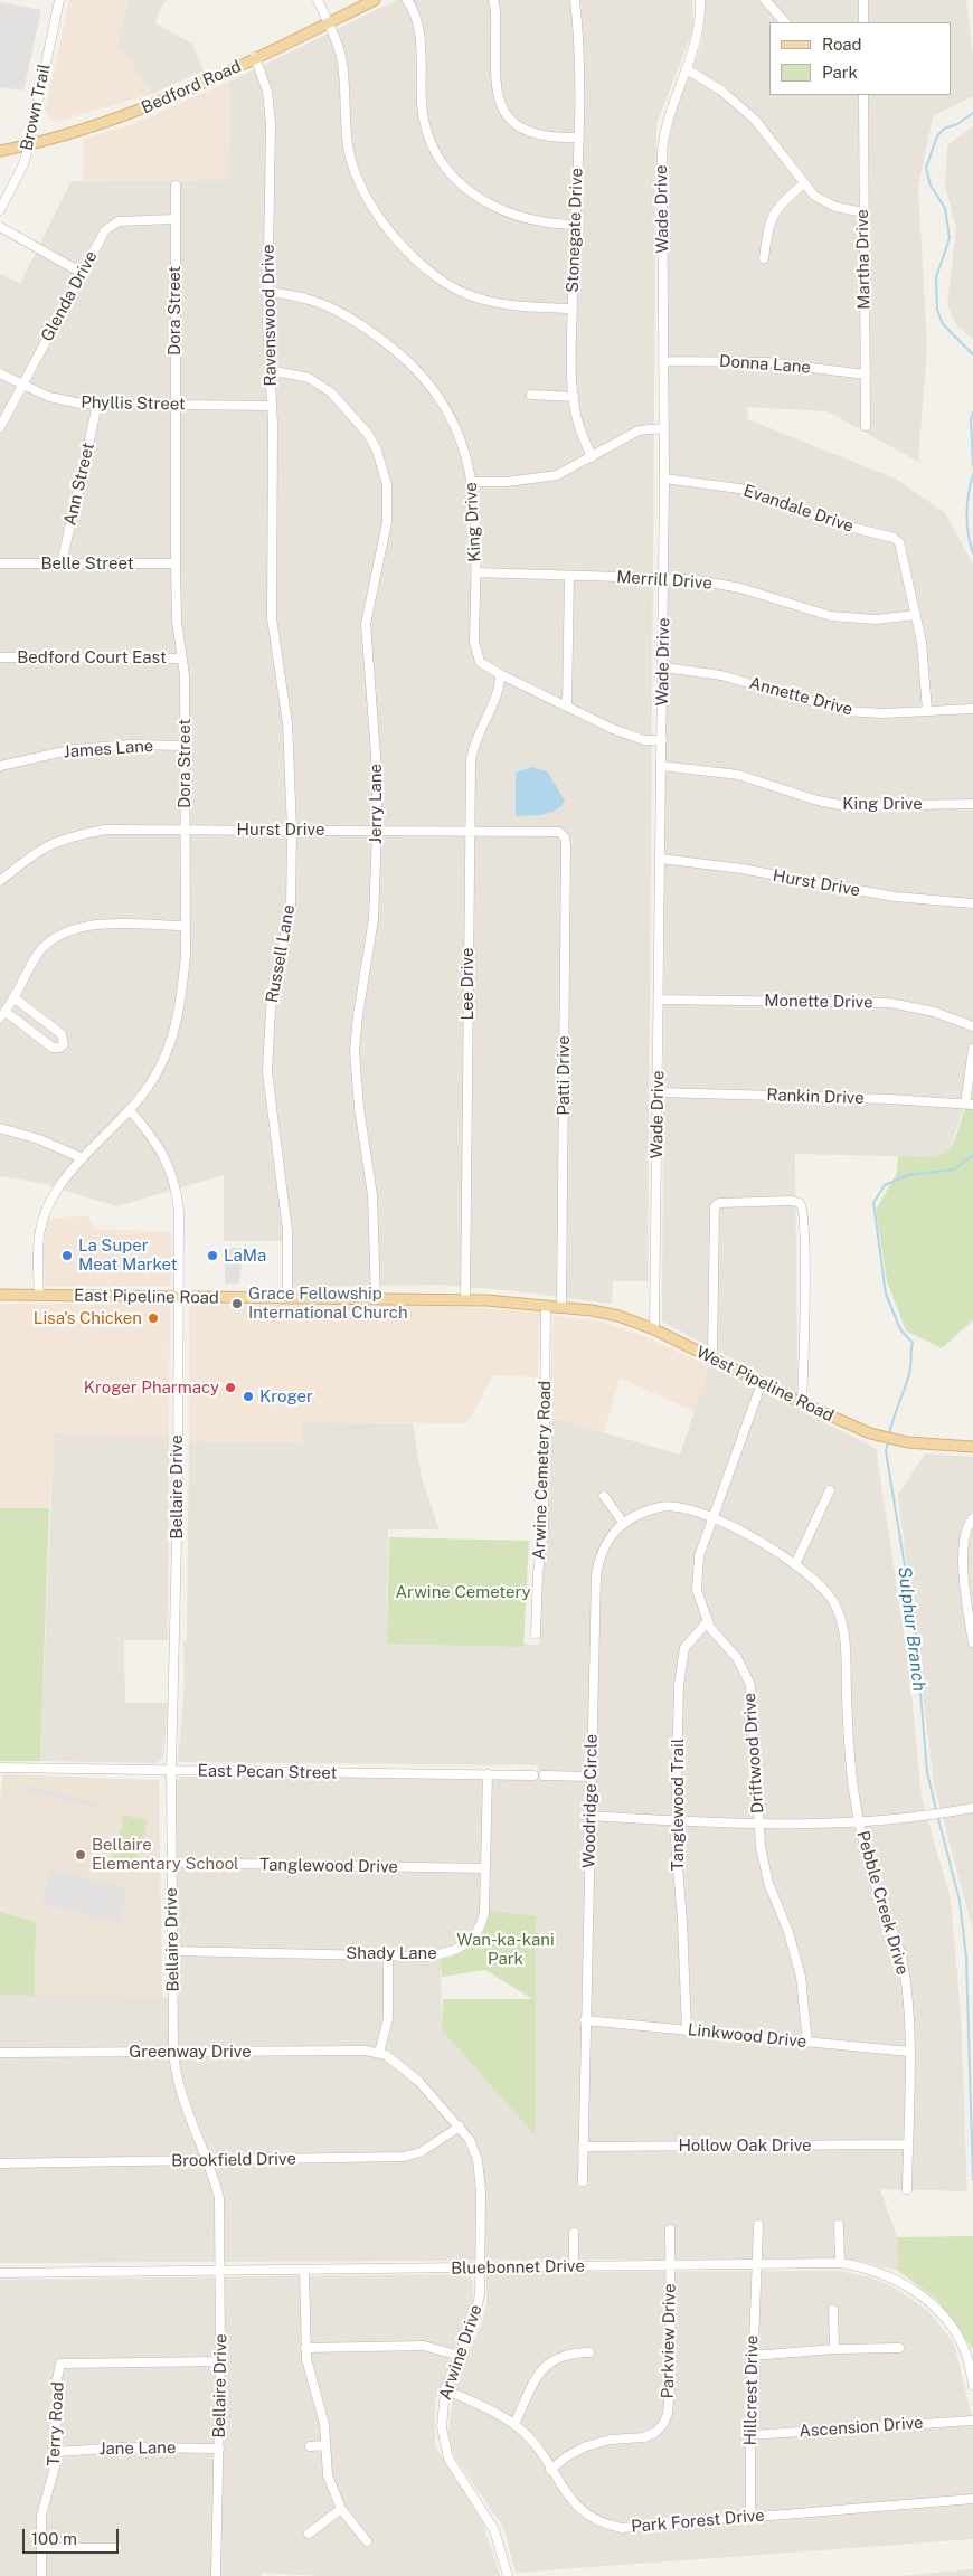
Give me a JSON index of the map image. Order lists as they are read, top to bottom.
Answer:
{
  "streets": {
    "main road": ["Bedford Road", "East Pipeline Road", "West Pipeline Road"],
    "street": [
      "Brown Trail",
      "Wade Drive",
      "Stonegate Drive",
      "Martha Drive",
      "Glenda Drive",
      "Dora Street",
      "Ravenswood Drive",
      "Donna Lane",
      "Phyllis Street",
      "Ann Street",
      "Evandale Drive",
      "King Drive",
      "Belle Street",
      "Merrill Drive",
      "Bedford Court East",
      "Annette Drive",
      "James Lane",
      "Jerry Lane",
      "Hurst Drive",
      "Russell Lane",
      "Lee Drive",
      "Monette Drive",
      "Patti Drive",
      "Rankin Drive",
      "Arwine Cemetery Road",
      "Bellaire Drive",
      "Driftwood Drive",
      "East Pecan Street",
      "Woodridge Circle",
      "Tanglewood Trail",
      "Tanglewood Drive",
      "Pebble Creek Drive",
      "Shady Lane",
      "Linkwood Drive",
      "Greenway Drive",
      "Hollow Oak Drive",
      "Brookfield Drive",
      "Bluebonnet Drive",
      "Parkview Drive",
      "Arwine Drive",
      "Hillcrest Drive",
      "Terry Road",
      "Ascension Drive",
      "Jane Lane",
      "Park Forest Drive"
    ]
  },
  "crossings": [
    ["Bedford Road", "Brown Trail"],
    ["Bedford Road", "Ravenswood Drive"],
    ["Wade Drive", "Donna Lane"],
    ["Wade Drive", "Evandale Drive"],
    ["Wade Drive", "King Drive"],
    ["Wade Drive", "Merrill Drive"],
    ["Wade Drive", "Annette Drive"],
    ["Wade Drive", "Hurst Drive"],
    ["Wade Drive", "Monette Drive"],
    ["Wade Drive", "Rankin Drive"],
    ["Wade Drive", "West Pipeline Road"],
    ["Martha Drive", "Donna Lane"],
    ["Glenda Drive", "Dora Street"],
    ["Glenda Drive", "Phyllis Street"],
    ["Dora Street", "Phyllis Street"],
    ["Dora Street", "Belle Street"],
    ["Dora Street", "Bedford Court East"],
    ["Dora Street", "James Lane"],
    ["Dora Street", "Hurst Drive"],
    ["Dora Street", "East Pipeline Road"],
    ["Dora Street", "Bellaire Drive"],
    ["Ravenswood Drive", "Phyllis Street"],
    ["Ravenswood Drive", "King Drive"],
    ["Ravenswood Drive", "Jerry Lane"],
    ["Ravenswood Drive", "Russell Lane"],
    ["Phyllis Street", "Ann Street"],
    ["Ann Street", "Belle Street"],
    ["Evandale Drive", "Merrill Drive"],
    ["King Drive", "Merrill Drive"],
    ["King Drive", "Lee Drive"],
    ["Jerry Lane", "Hurst Drive"],
    ["Jerry Lane", "East Pipeline Road"],
    ["Hurst Drive", "Russell Lane"],
    ["Hurst Drive", "Lee Drive"],
    ["Hurst Drive", "Patti Drive"],
    ["Russell Lane", "East Pipeline Road"],
    ["Lee Drive", "East Pipeline Road"],
    ["Patti Drive", "East Pipeline Road"],
    ["Patti Drive", "West Pipeline Road"],
    ["East Pipeline Road", "West Pipeline Road"],
    ["East Pipeline Road", "Arwine Cemetery Road"],
    ["East Pipeline Road", "Bellaire Drive"],
    ["West Pipeline Road", "Driftwood Drive"],
    ["Bellaire Drive", "East Pecan Street"],
    ["Bellaire Drive", "Tanglewood Drive"],
    ["Bellaire Drive", "Shady Lane"],
    ["Bellaire Drive", "Greenway Drive"],
    ["Bellaire Drive", "Brookfield Drive"],
    ["Bellaire Drive", "Bluebonnet Drive"],
    ["Bellaire Drive", "Terry Road"],
    ["Bellaire Drive", "Jane Lane"],
    ["Driftwood Drive", "Woodridge Circle"],
    ["Driftwood Drive", "Tanglewood Trail"],
    ["Driftwood Drive", "Pebble Creek Drive"],
    ["Driftwood Drive", "Linkwood Drive"],
    ["East Pecan Street", "Woodridge Circle"],
    ["East Pecan Street", "Shady Lane"],
    ["Woodridge Circle", "Pebble Creek Drive"],
    ["Woodridge Circle", "Linkwood Drive"],
    ["Woodridge Circle", "Hollow Oak Drive"],
    ["Tanglewood Trail", "Linkwood Drive"],
    ["Tanglewood Drive", "Shady Lane"],
    ["Pebble Creek Drive", "Linkwood Drive"],
    ["Pebble Creek Drive", "Hollow Oak Drive"],
    ["Greenway Drive", "Arwine Drive"],
    ["Brookfield Drive", "Arwine Drive"],
    ["Bluebonnet Drive", "Parkview Drive"],
    ["Bluebonnet Drive", "Arwine Drive"],
    ["Bluebonnet Drive", "Hillcrest Drive"],
    ["Parkview Drive", "Park Forest Drive"],
    ["Arwine Drive", "Park Forest Drive"],
    ["Hillcrest Drive", "Ascension Drive"],
    ["Hillcrest Drive", "Park Forest Drive"],
    ["Terry Road", "Jane Lane"]
  ],
  "water": ["Sulphur Branch"],
  "parks": ["Arwine Cemetery", "Wan-ka-kani Park"],
  "places": [
    "La Super Meat Market",
    "LaMa",
    "Grace Fellowship International Church",
    "Lisa's Chicken",
    "Kroger Pharmacy",
    "Kroger",
    "Bellaire Elementary School"
  ],
  "legend": ["Road", "Park"],
  "scale_bar": "100 m"
}
